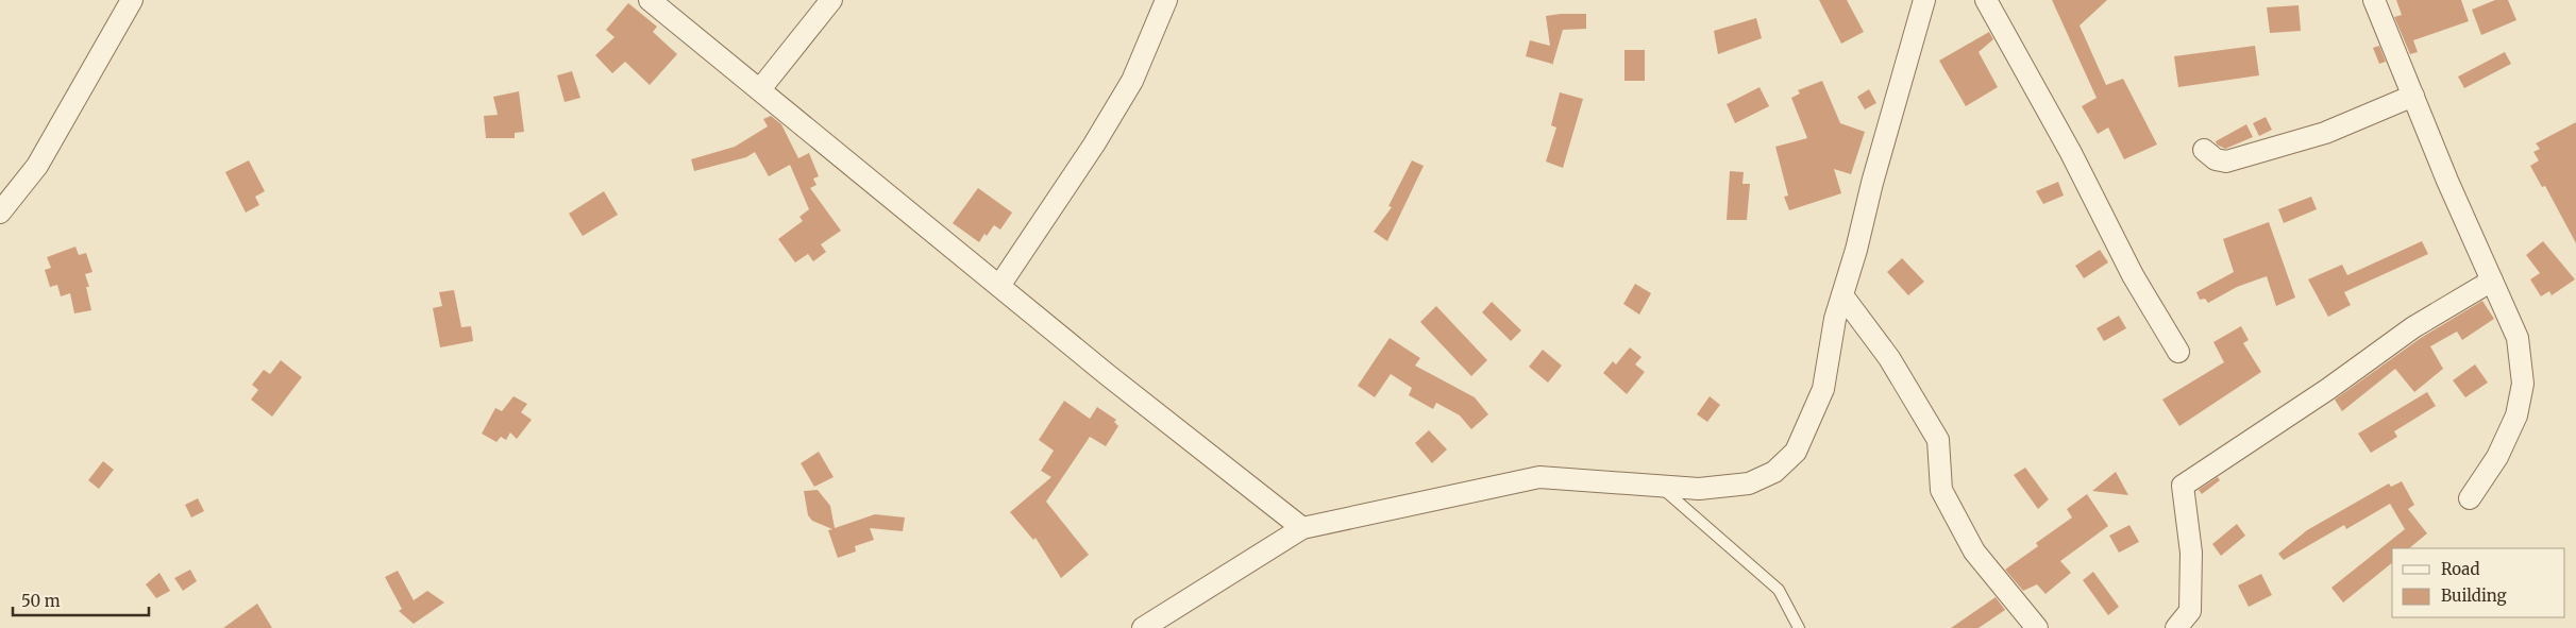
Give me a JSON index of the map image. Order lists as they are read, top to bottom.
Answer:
{
  "legend": ["Road", "Building"],
  "scale_bar": "50 m"
}
